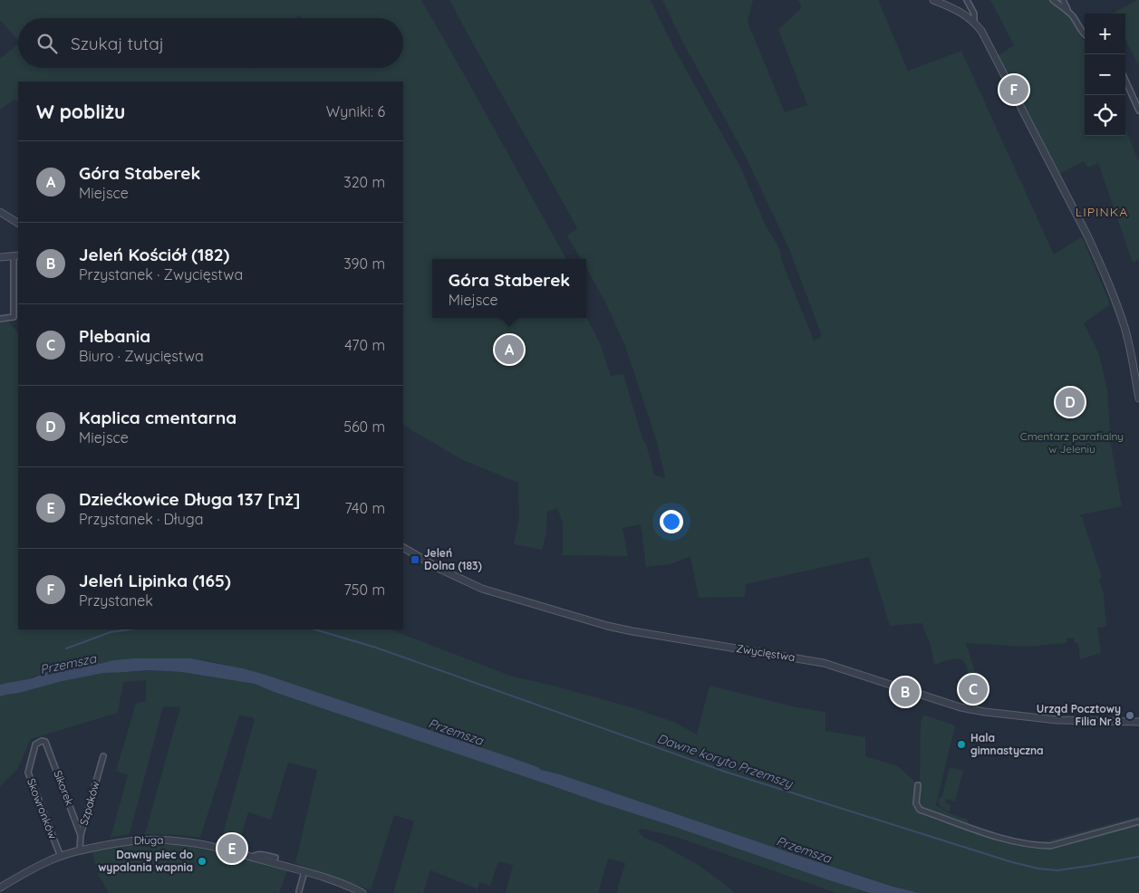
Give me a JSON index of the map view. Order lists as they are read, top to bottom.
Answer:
{
  "streets": {
    "street": [
      "Zwycięstwa",
      "Sikorek",
      "Szpaków",
      "Skowronków",
      "Długa"
    ]
  },
  "crossings": [
    ["Sikorek", "Szpaków"],
    ["Sikorek", "Skowronków"],
    ["Szpaków", "Długa"],
    ["Skowronków", "Długa"]
  ],
  "districts": ["LIPINKA"],
  "water": ["Przemsza", "Dawne koryto Przemszy"],
  "parks": ["Cmentarz parafialny w Jeleniu"],
  "places": {
    "transit": ["Jeleń Dolna (183)"],
    "other": ["Urząd Pocztowy Filia Nr 8", "Hala gimnastyczna", "Dawny piec do wypalania wapnia"]
  },
  "page": {
    "map_buttons": ["+", "−"],
    "search": "Szukaj tutaj",
    "pins": [
      "F",
      "A",
      "D",
      "C",
      "B",
      "E"
    ],
    "heading": ["W pobliżu", "Wyniki: 6"],
    "list": [
      {
        "mark": "A",
        "name": "Góra Staberek",
        "note": "Miejsce",
        "value": "320 m"
      },
      {
        "mark": "B",
        "name": "Jeleń Kościół (182)",
        "note": "Przystanek · Zwycięstwa",
        "value": "390 m"
      },
      {
        "mark": "C",
        "name": "Plebania",
        "note": "Biuro · Zwycięstwa",
        "value": "470 m"
      },
      {
        "mark": "D",
        "name": "Kaplica cmentarna",
        "note": "Miejsce",
        "value": "560 m"
      },
      {
        "mark": "E",
        "name": "Dziećkowice Długa 137 [nż]",
        "note": "Przystanek · Długa",
        "value": "740 m"
      },
      {
        "mark": "F",
        "name": "Jeleń Lipinka (165)",
        "note": "Przystanek",
        "value": "750 m"
      }
    ],
    "popup": ["Góra Staberek", "Miejsce"]
  }
}
